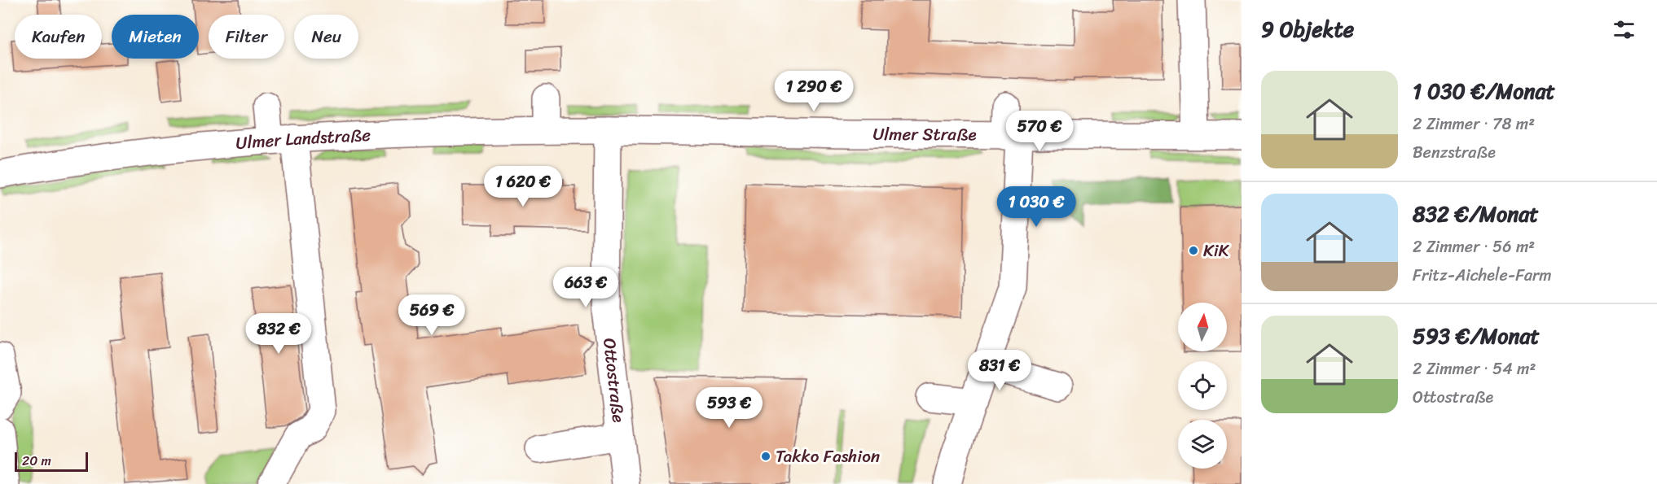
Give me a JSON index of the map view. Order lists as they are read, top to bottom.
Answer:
{
  "streets": {
    "street": ["Ulmer Straße", "Ulmer Landstraße", "Ottostraße"]
  },
  "crossings": [
    ["Ulmer Straße", "Ulmer Landstraße"],
    ["Ulmer Straße", "Ottostraße"],
    ["Ulmer Landstraße", "Ottostraße"]
  ],
  "places": ["KiK", "Takko Fashion"],
  "scale_bar": "20 m",
  "north": "top",
  "page": {
    "heading": "9 Objekte",
    "chip": [
      "Kaufen",
      "Mieten",
      "Filter",
      "Neu"
    ],
    "list": [
      {
        "name": "1 030 €/Monat",
        "note": "2 Zimmer · 78 m² · Benzstraße"
      },
      {
        "name": "832 €/Monat",
        "note": "2 Zimmer · 56 m² · Fritz-Aichele-Farm"
      },
      {
        "name": "593 €/Monat",
        "note": "2 Zimmer · 54 m² · Ottostraße"
      }
    ],
    "price": [
      "1 290 €",
      "570 €",
      "1 620 €",
      "1 030 €",
      "663 €",
      "569 €",
      "832 €",
      "831 €",
      "593 €"
    ],
    "scale": "20 m"
  }
}
